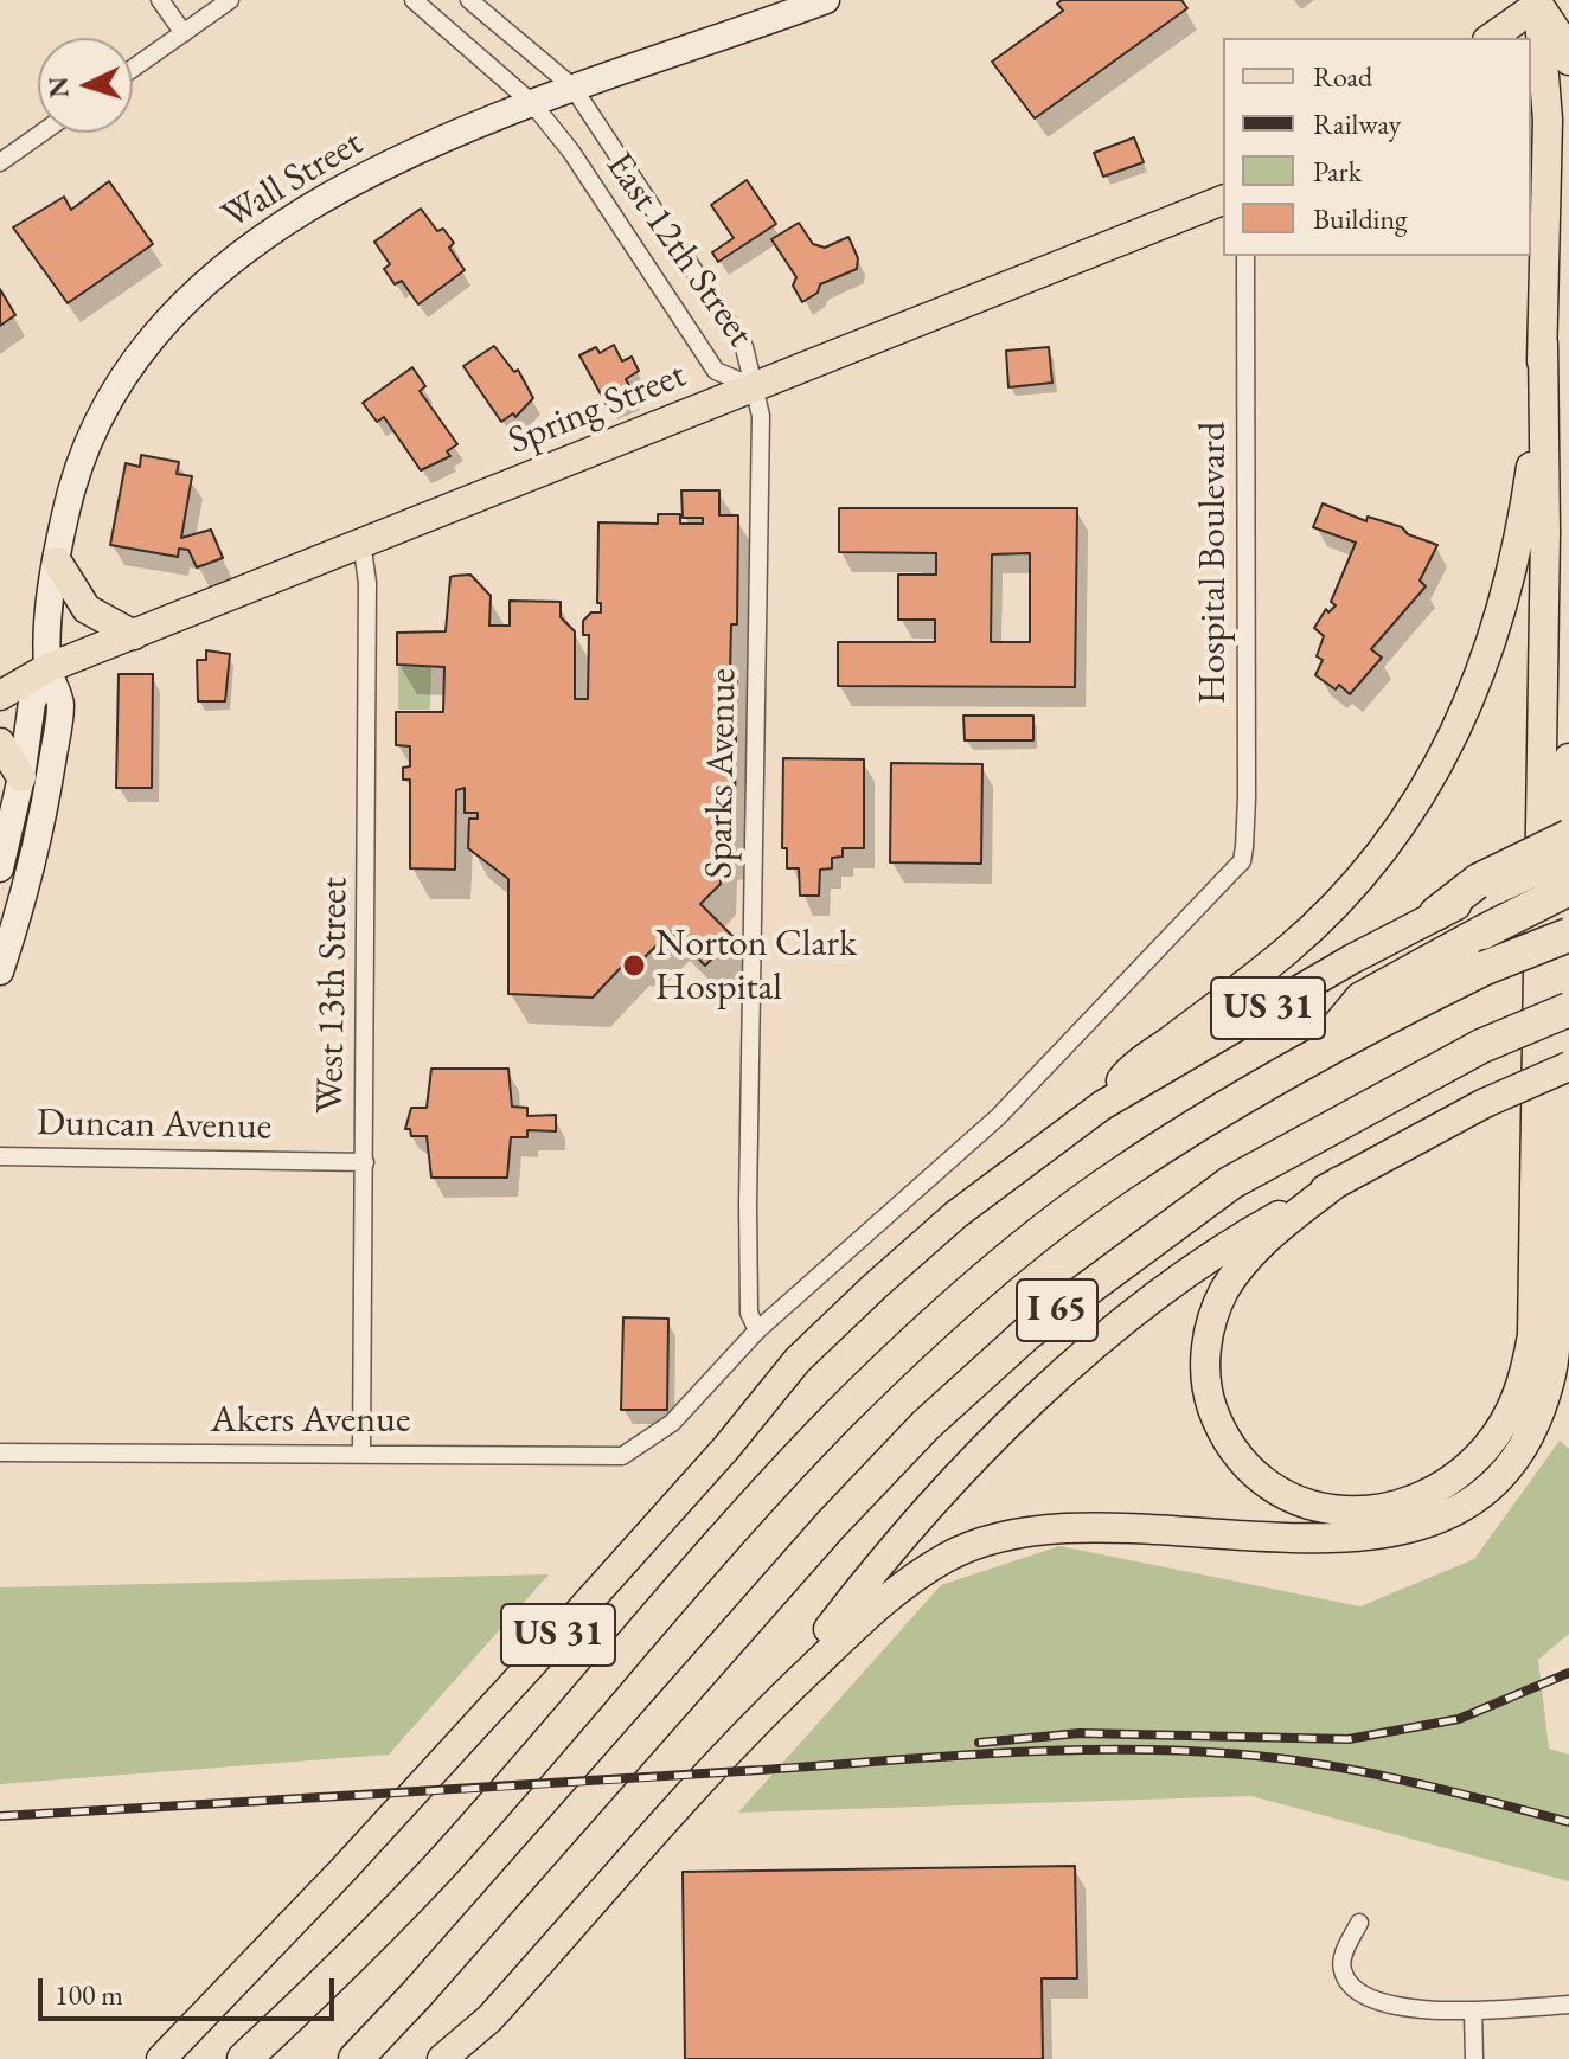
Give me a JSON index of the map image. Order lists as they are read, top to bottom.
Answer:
{
  "streets": {
    "highway": ["I 65"],
    "main road": ["Spring Street", "US 31"],
    "street": [
      "Wall Street",
      "East 12th Street",
      "Hospital Boulevard",
      "Sparks Avenue",
      "West 13th Street",
      "Duncan Avenue",
      "Akers Avenue"
    ]
  },
  "crossings": [
    ["Wall Street", "East 12th Street"],
    ["Wall Street", "Spring Street"],
    ["East 12th Street", "Spring Street"],
    ["East 12th Street", "Sparks Avenue"],
    ["Spring Street", "Sparks Avenue"],
    ["Spring Street", "West 13th Street"],
    ["Hospital Boulevard", "Sparks Avenue"],
    ["Hospital Boulevard", "Akers Avenue"],
    ["Sparks Avenue", "Akers Avenue"],
    ["West 13th Street", "Duncan Avenue"],
    ["West 13th Street", "Akers Avenue"]
  ],
  "places": ["Norton Clark Hospital"],
  "legend": [
    "Road",
    "Railway",
    "Park",
    "Building"
  ],
  "scale_bar": "100 m",
  "north": "left"
}
